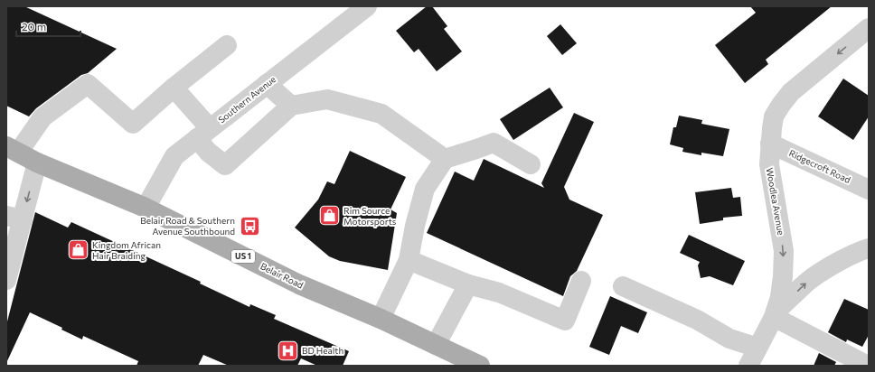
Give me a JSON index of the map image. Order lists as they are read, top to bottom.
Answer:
{
  "streets": {
    "main road": ["US 1", "Belair Road"],
    "street": ["Southern Avenue", "Ridgecroft Road", "Woodlea Avenue"]
  },
  "crossings": [
    ["Southern Avenue", "Belair Road"],
    ["Ridgecroft Road", "Woodlea Avenue"]
  ],
  "one_way": ["Woodlea Avenue"],
  "places": {
    "shop": ["Rim Source Motorsports", "Kingdom African Hair Braiding"],
    "bus stop": ["Belair Road & Southern Avenue Southbound"],
    "hospital": ["BD Health"]
  },
  "scale_bar": "20 m"
}
